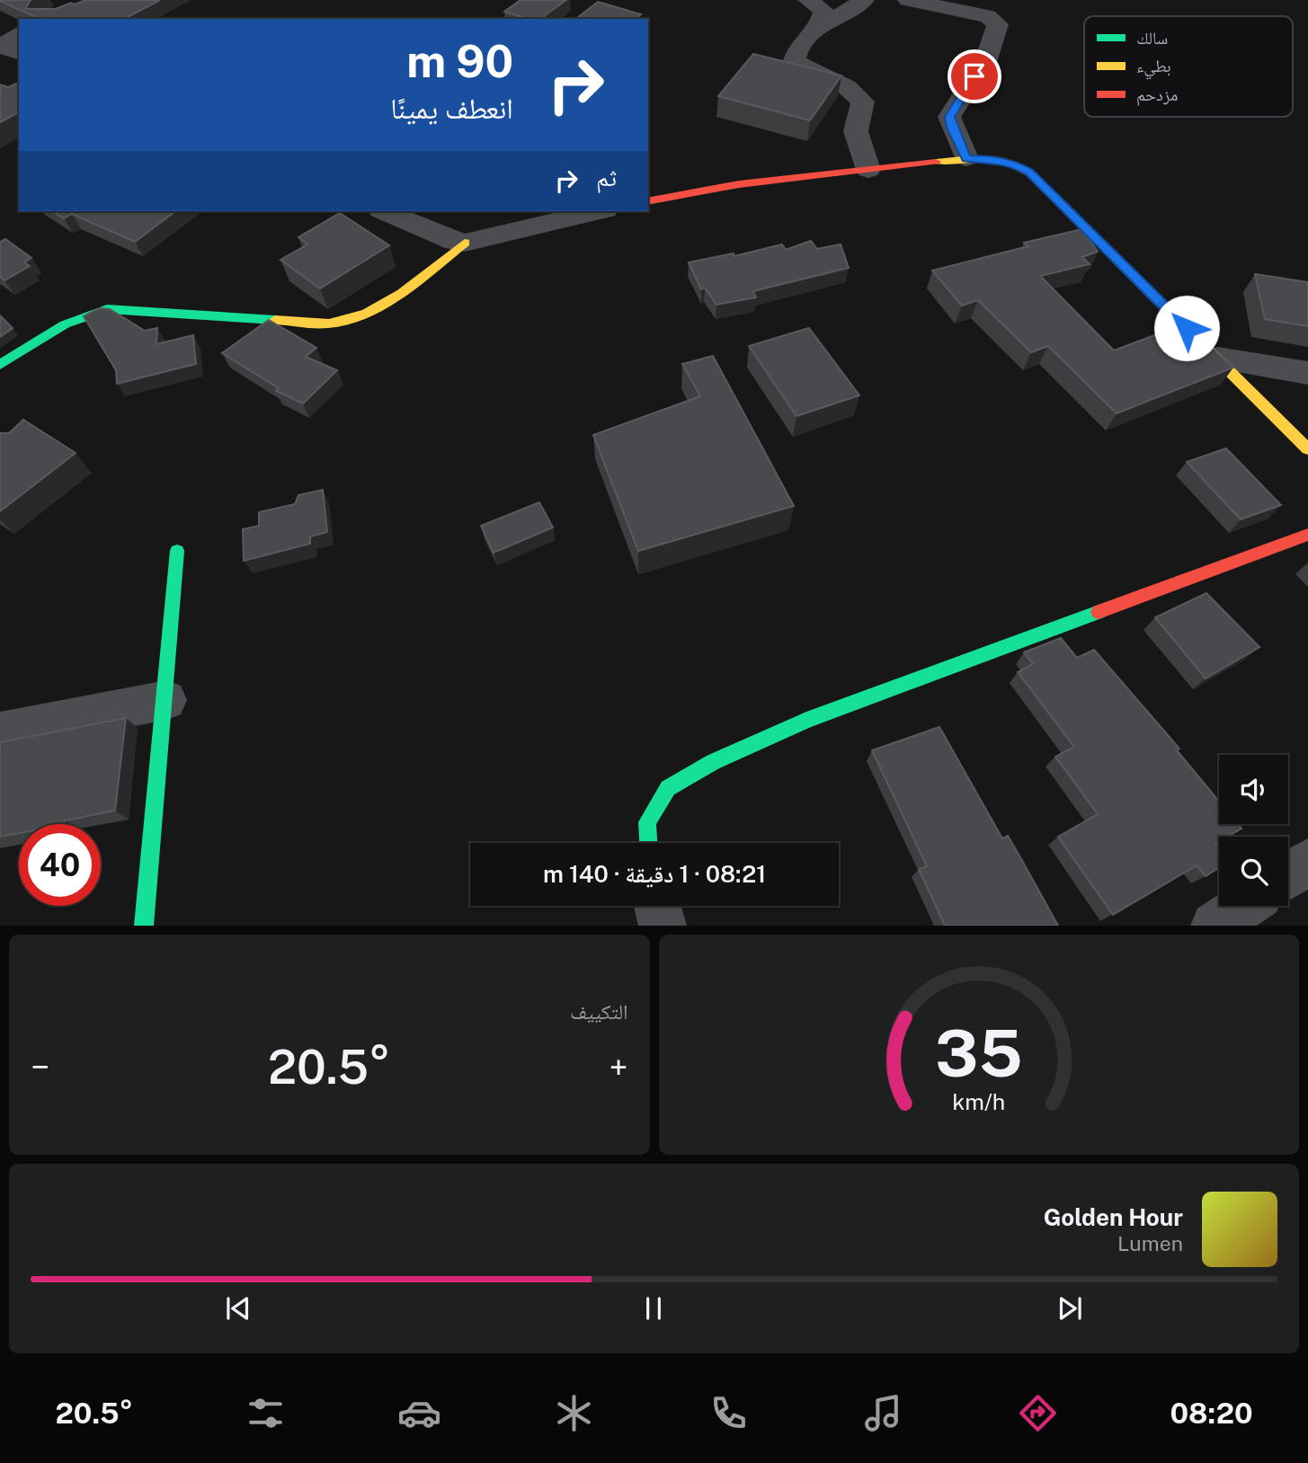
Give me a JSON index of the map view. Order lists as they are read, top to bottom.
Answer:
{
  "legend": ["سالك", "بطيء", "مزدحم"],
  "page": {
    "turn": ["90 m", "انعطف يمينًا"],
    "then": "ثم",
    "limit": "40",
    "trip": "08:21 · 1 دقيقة · 140 m",
    "tile": "التكييف",
    "heat": ["−", "20.5°", "+"],
    "song": ["Golden Hour", "Lumen"],
    "tabs": ["08:20", "20.5°"],
    "gauge": ["35", "km/h"]
  }
}
